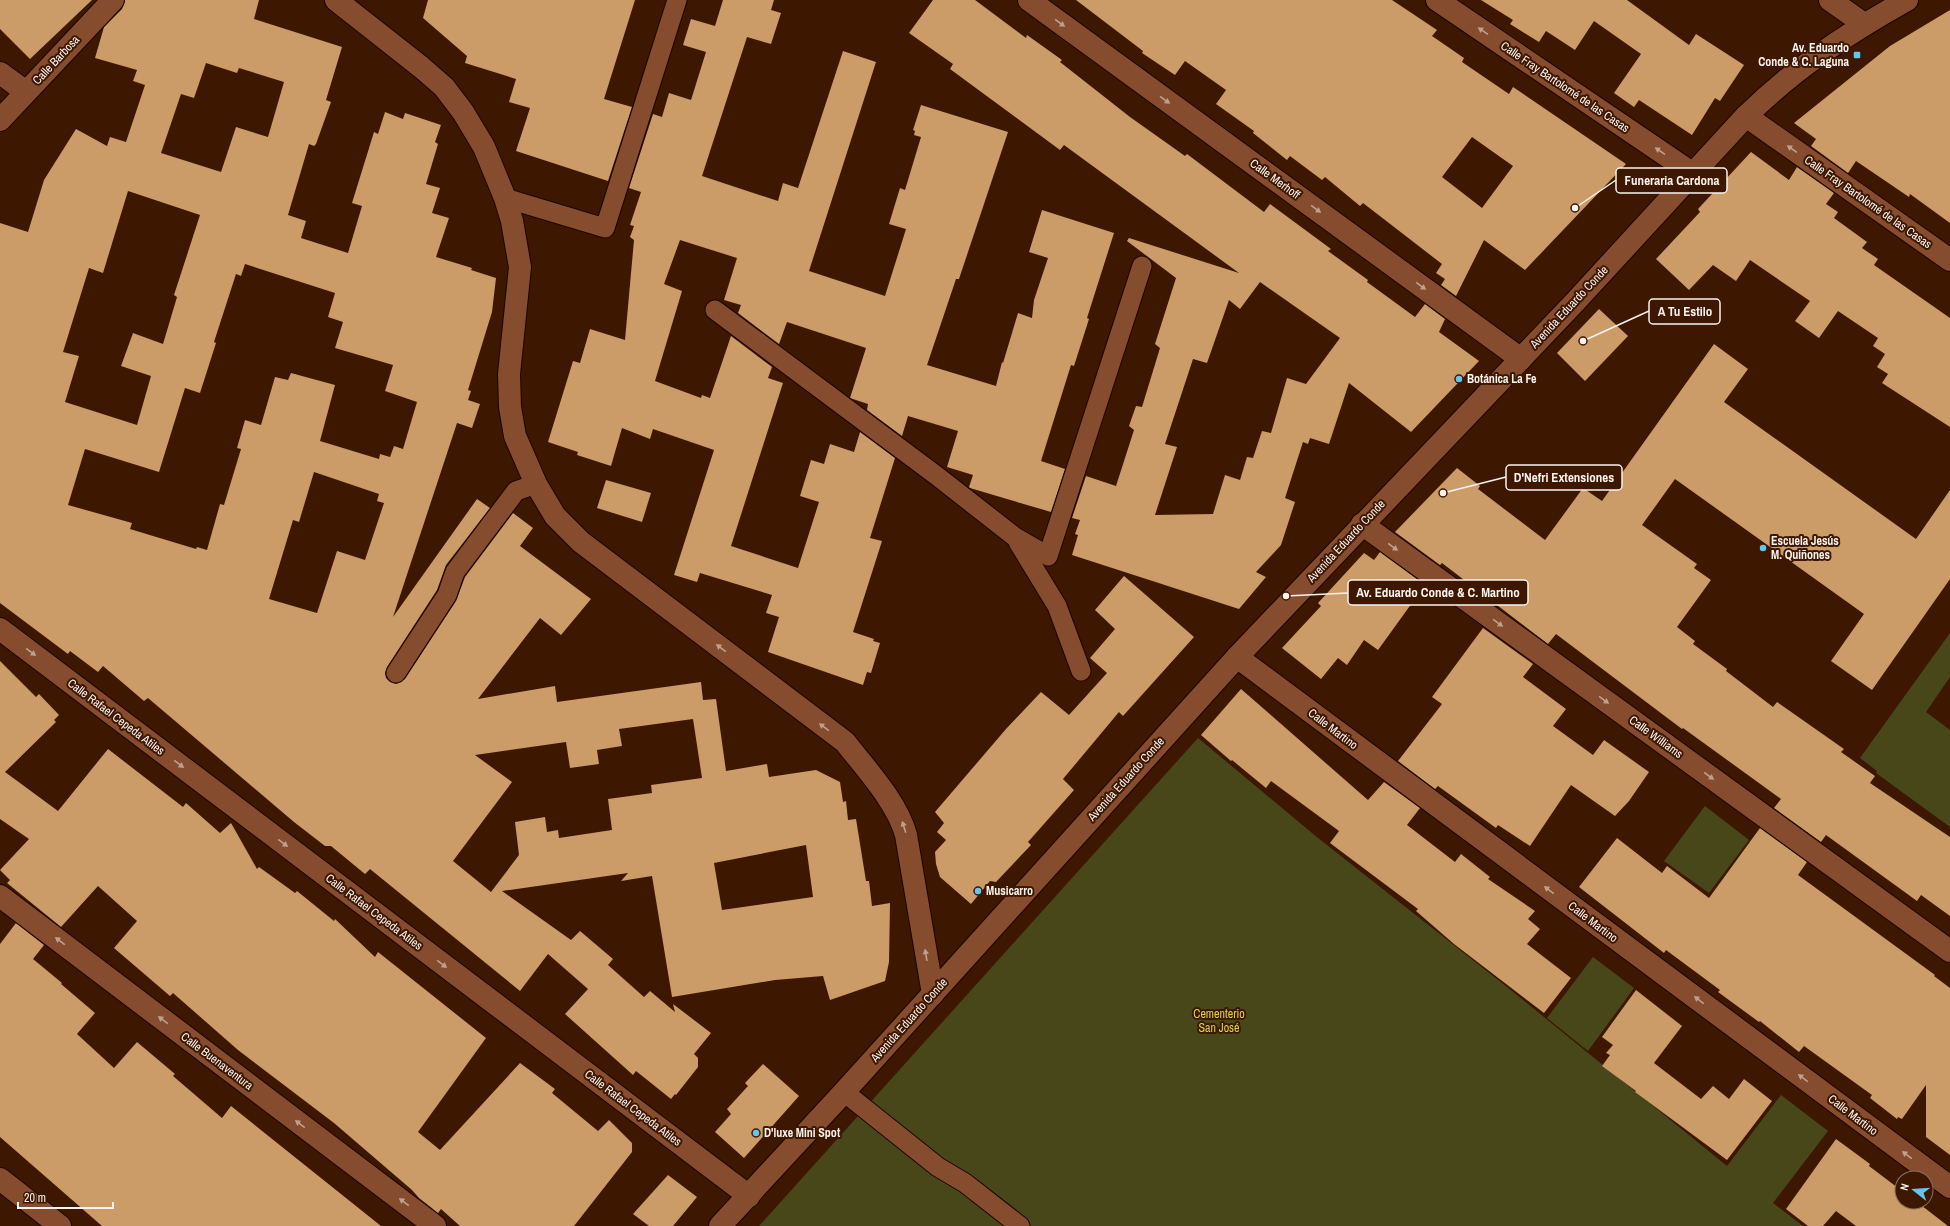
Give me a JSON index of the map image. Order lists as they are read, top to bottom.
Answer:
{
  "streets": {
    "street": [
      "Calle Barbosa",
      "Calle Fray Bartolomé de las Casas",
      "Calle Merhoff",
      "Avenida Eduardo Conde",
      "Calle Rafael Cepeda Atiles",
      "Calle Martino",
      "Calle Williams",
      "Calle Buenaventura"
    ]
  },
  "crossings": [
    ["Calle Fray Bartolomé de las Casas", "Avenida Eduardo Conde"],
    ["Calle Merhoff", "Avenida Eduardo Conde"],
    ["Avenida Eduardo Conde", "Calle Rafael Cepeda Atiles"],
    ["Avenida Eduardo Conde", "Calle Martino"],
    ["Avenida Eduardo Conde", "Calle Williams"]
  ],
  "one_way": [
    "Calle Fray Bartolomé de las Casas",
    "Calle Merhoff",
    "Calle Rafael Cepeda Atiles",
    "Calle Martino",
    "Calle Williams",
    "Calle Buenaventura"
  ],
  "parks": ["Cementerio San José"],
  "places": {
    "transit": ["Av. Eduardo Conde & C. Laguna"],
    "other": [
      "Funeraria Cardona",
      "A Tu Estilo",
      "Botánica La Fe",
      "D'Nefri Extensiones",
      "Escuela Jesús M. Quiñones",
      "Av. Eduardo Conde & C. Martino",
      "Musicarro",
      "D'luxe Mini Spot"
    ]
  },
  "scale_bar": "20 m",
  "north": "left"
}
